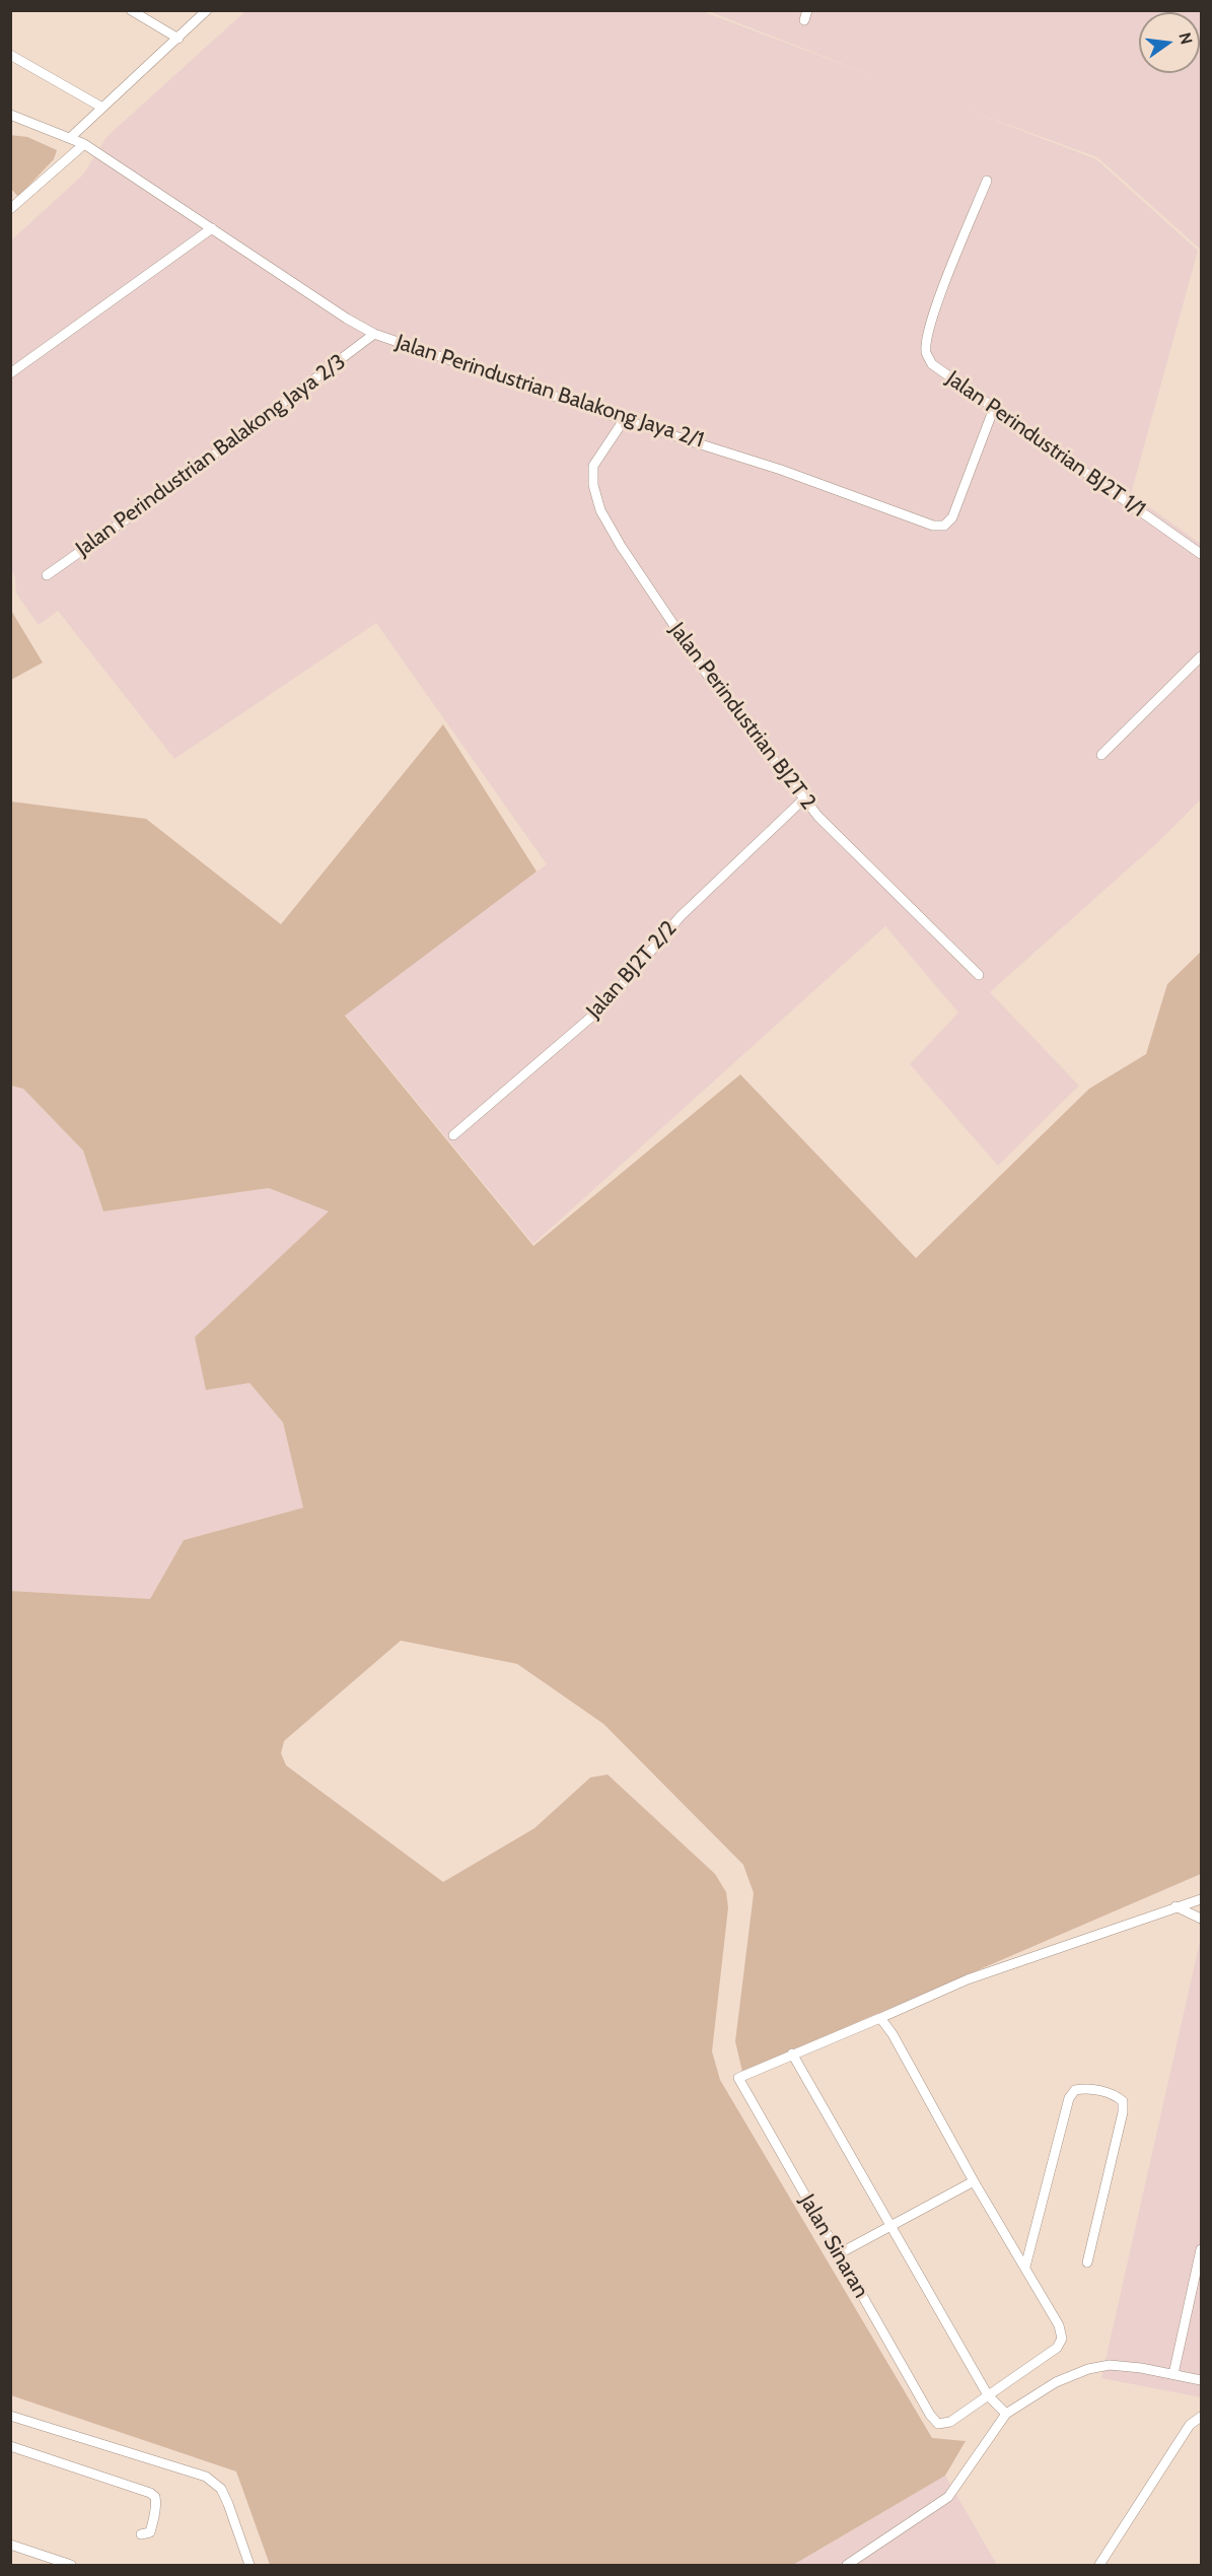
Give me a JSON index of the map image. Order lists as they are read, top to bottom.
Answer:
{
  "streets": {
    "street": [
      "Jalan Perindustrian Balakong Jaya 2/1",
      "Jalan Perindustrian BJ2T 1/1",
      "Jalan Perindustrian Balakong Jaya 2/3",
      "Jalan Perindustrian BJ2T 2",
      "Jalan BJ2T 2/2",
      "Jalan Sinaran"
    ]
  },
  "crossings": [
    ["Jalan Perindustrian Balakong Jaya 2/1", "Jalan Perindustrian BJ2T 1/1"],
    ["Jalan Perindustrian Balakong Jaya 2/1", "Jalan Perindustrian Balakong Jaya 2/3"],
    ["Jalan Perindustrian Balakong Jaya 2/1", "Jalan Perindustrian BJ2T 2"],
    ["Jalan Perindustrian BJ2T 2", "Jalan BJ2T 2/2"]
  ],
  "north": "right"
}
